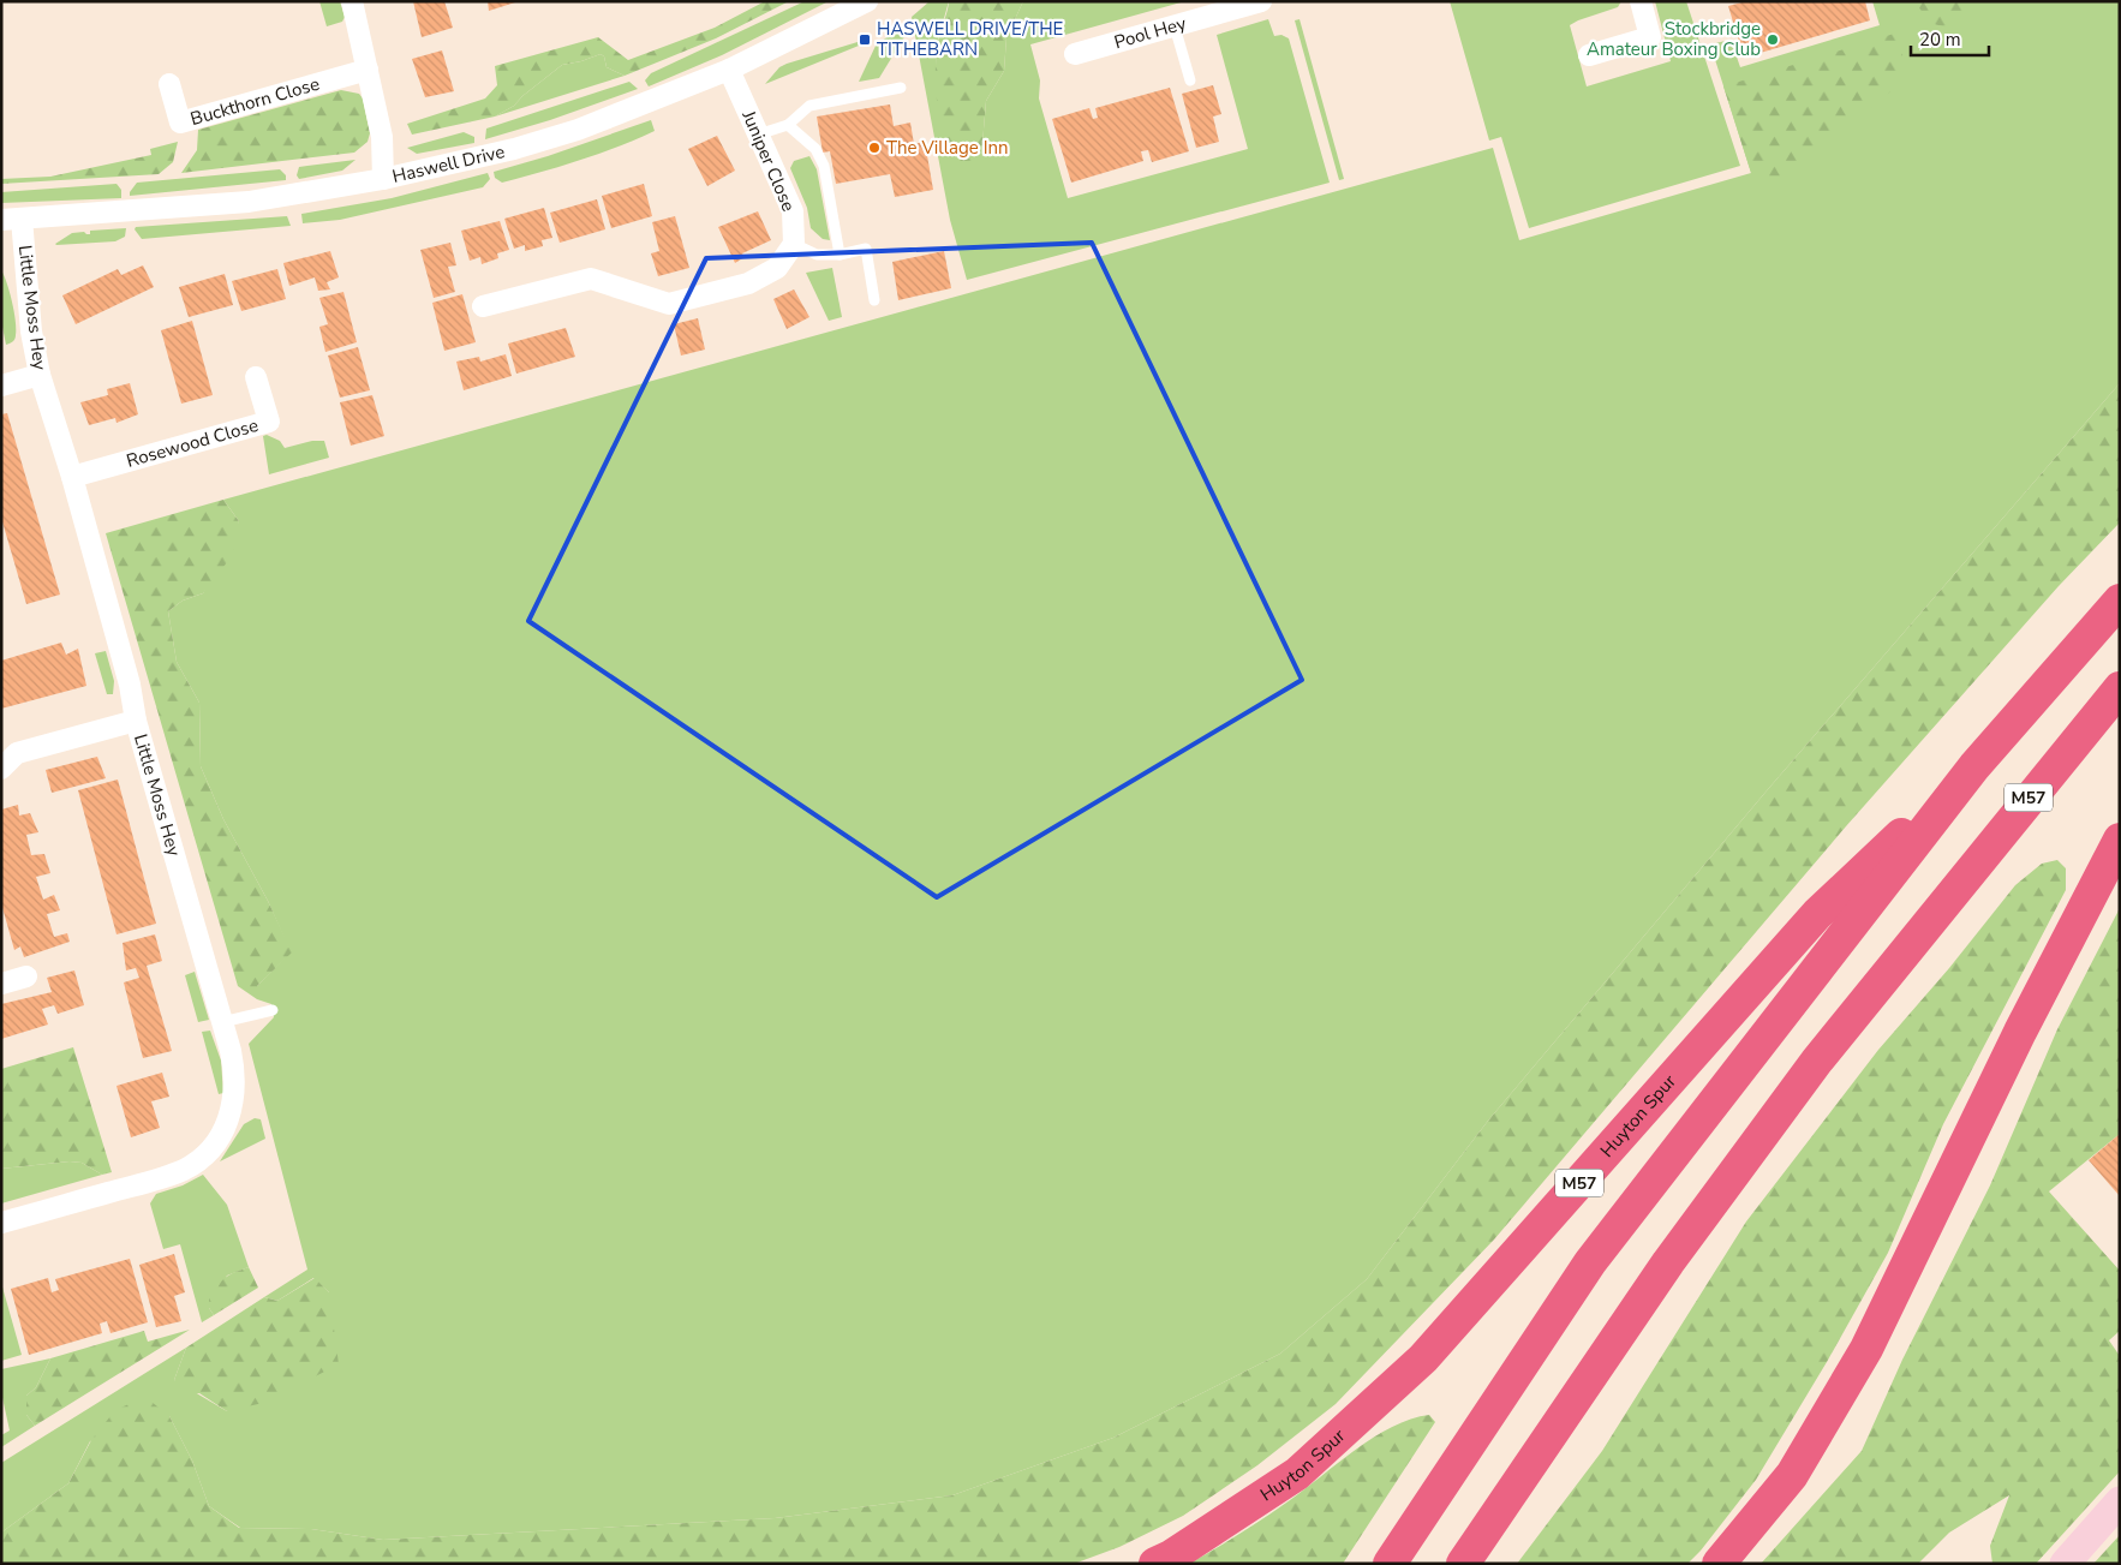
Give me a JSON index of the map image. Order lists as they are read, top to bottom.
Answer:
{
  "streets": {
    "highway": ["M57", "Huyton Spur"],
    "street": [
      "Pool Hey",
      "Buckthorn Close",
      "Juniper Close",
      "Haswell Drive",
      "Little Moss Hey",
      "Rosewood Close"
    ]
  },
  "crossings": [
    ["Juniper Close", "Haswell Drive"],
    ["Haswell Drive", "Little Moss Hey"],
    ["Little Moss Hey", "Rosewood Close"],
    ["M57", "Huyton Spur"]
  ],
  "places": {
    "transit": ["HASWELL DRIVE/THE TITHEBARN"],
    "other": ["Stockbridge Amateur Boxing Club", "The Village Inn"]
  },
  "scale_bar": "20 m"
}
